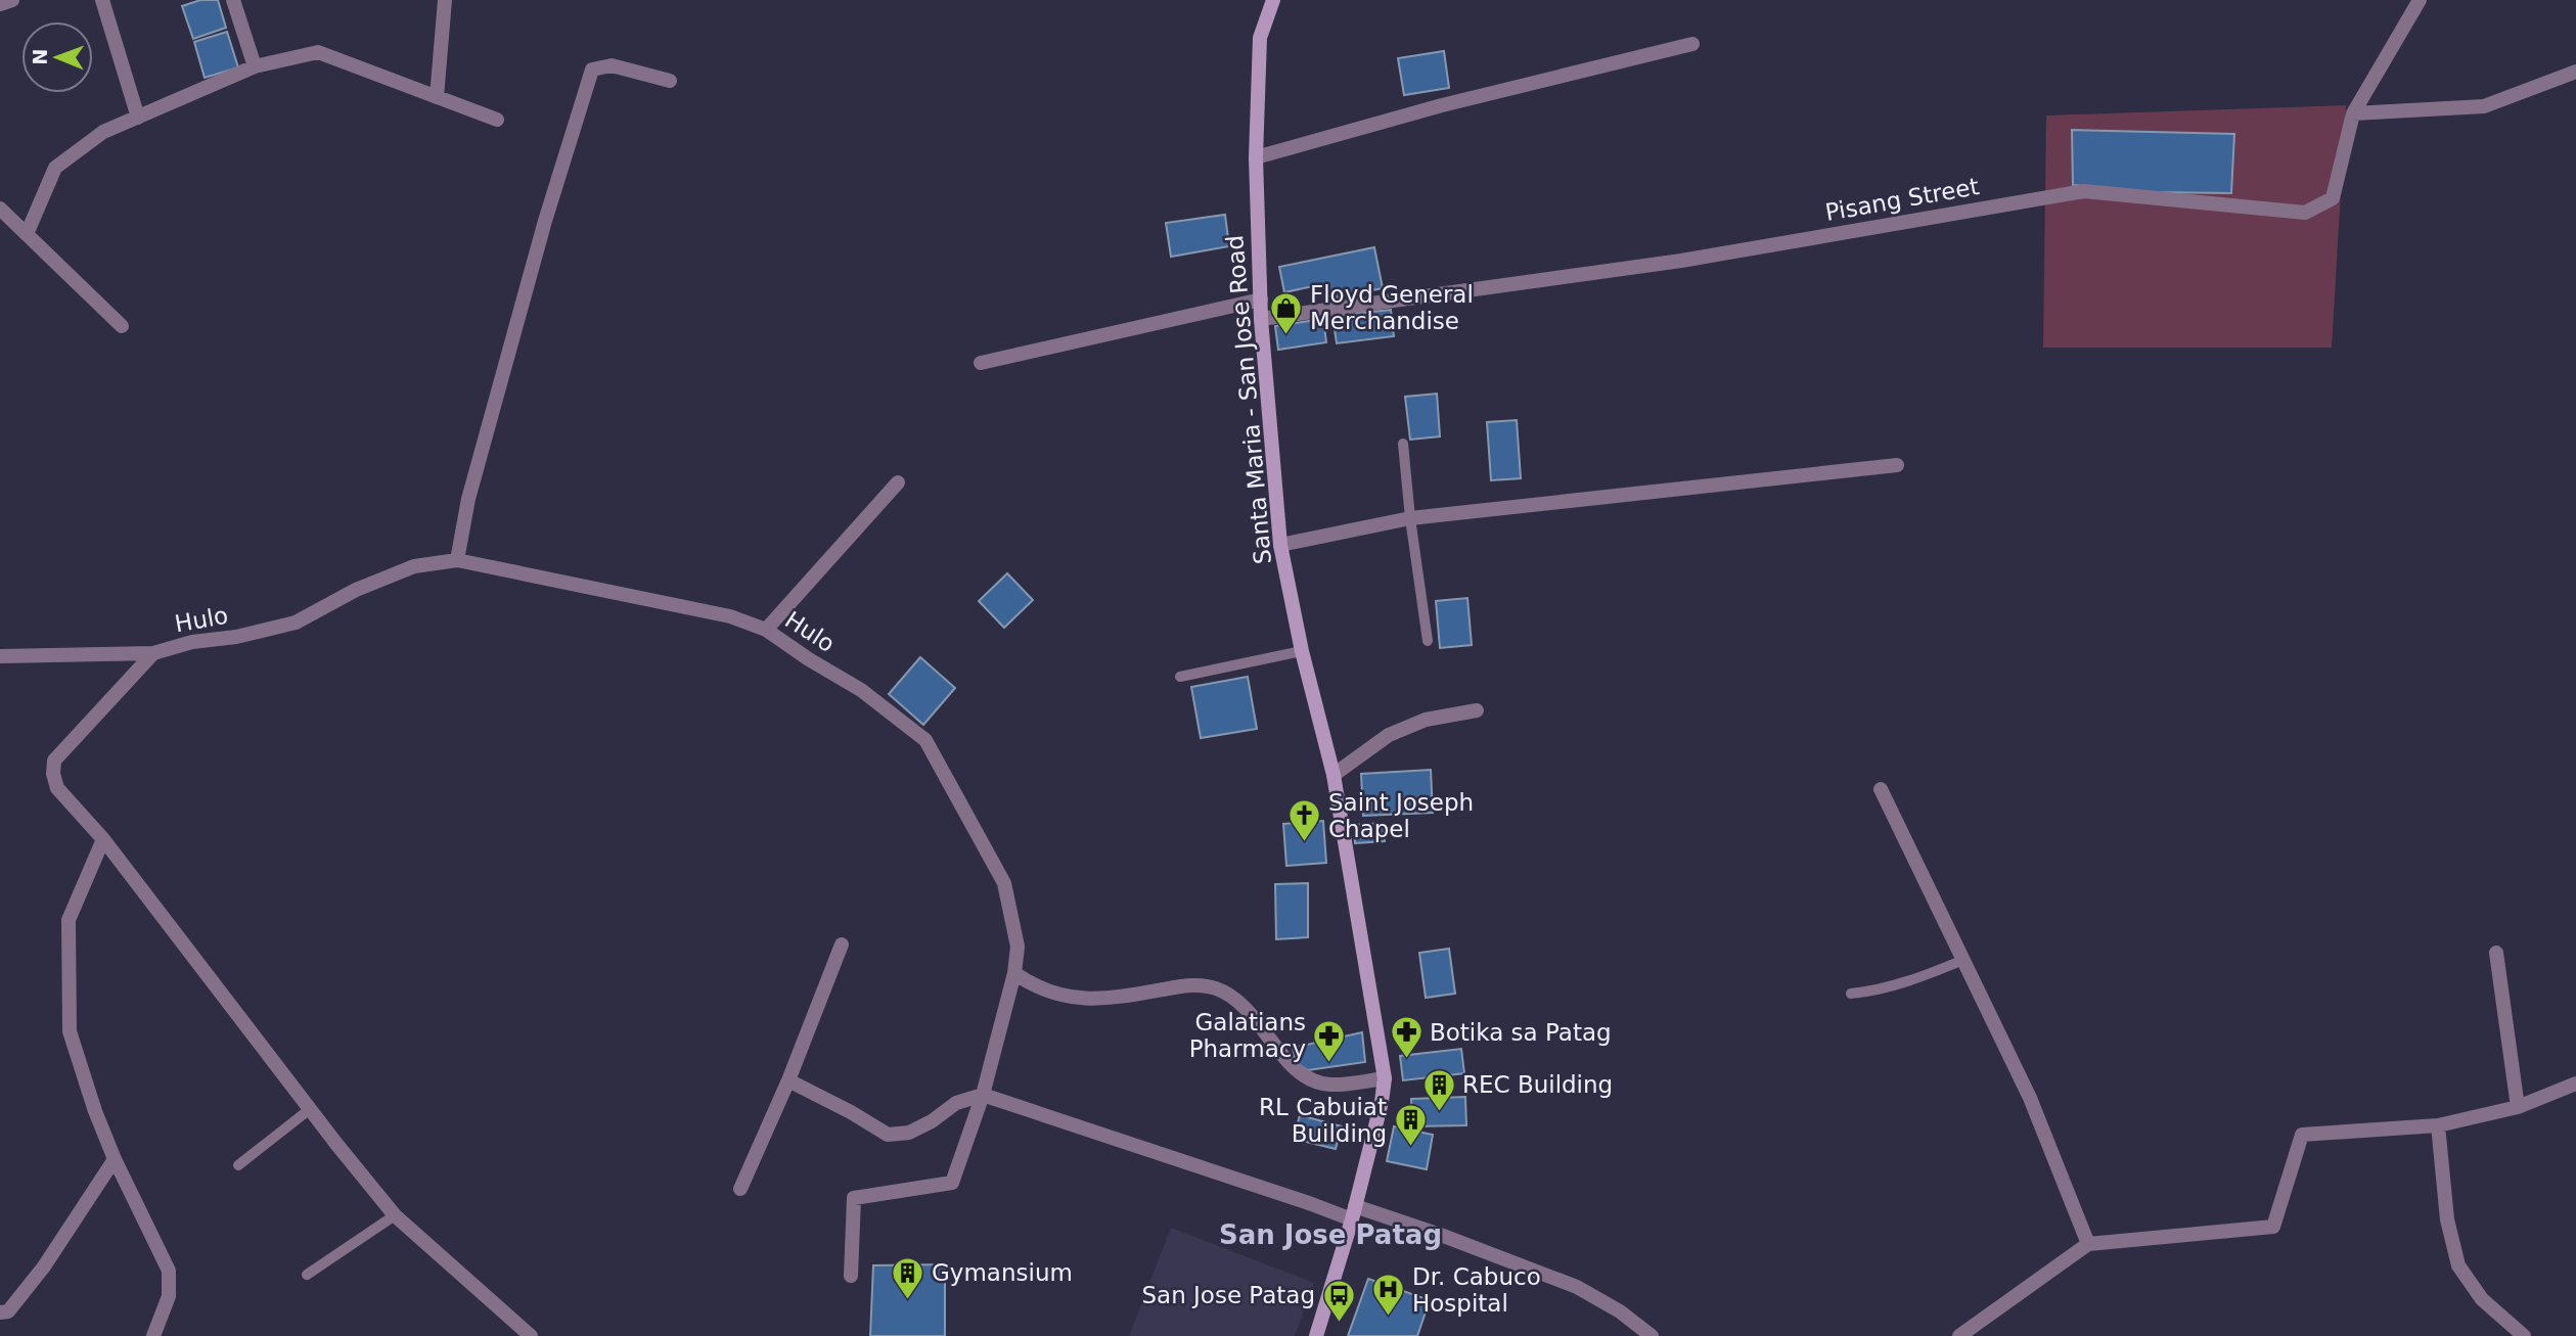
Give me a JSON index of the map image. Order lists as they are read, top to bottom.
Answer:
{
  "streets": {
    "main road": ["Santa Maria - San Jose Road"],
    "street": ["Pisang Street", "Hulo"]
  },
  "crossings": [
    ["Pisang Street", "Santa Maria - San Jose Road"]
  ],
  "districts": ["San Jose Patag"],
  "places": {
    "shop": ["Floyd General Merchandise"],
    "church": ["Saint Joseph Chapel"],
    "pharmacy": ["Botika sa Patag", "Galatians Pharmacy"],
    "building": ["REC Building", "RL Cabuiat Building", "Gymansium"],
    "hospital": ["Dr. Cabuco Hospital"],
    "bus stop": ["San Jose Patag"]
  },
  "north": "left"
}
